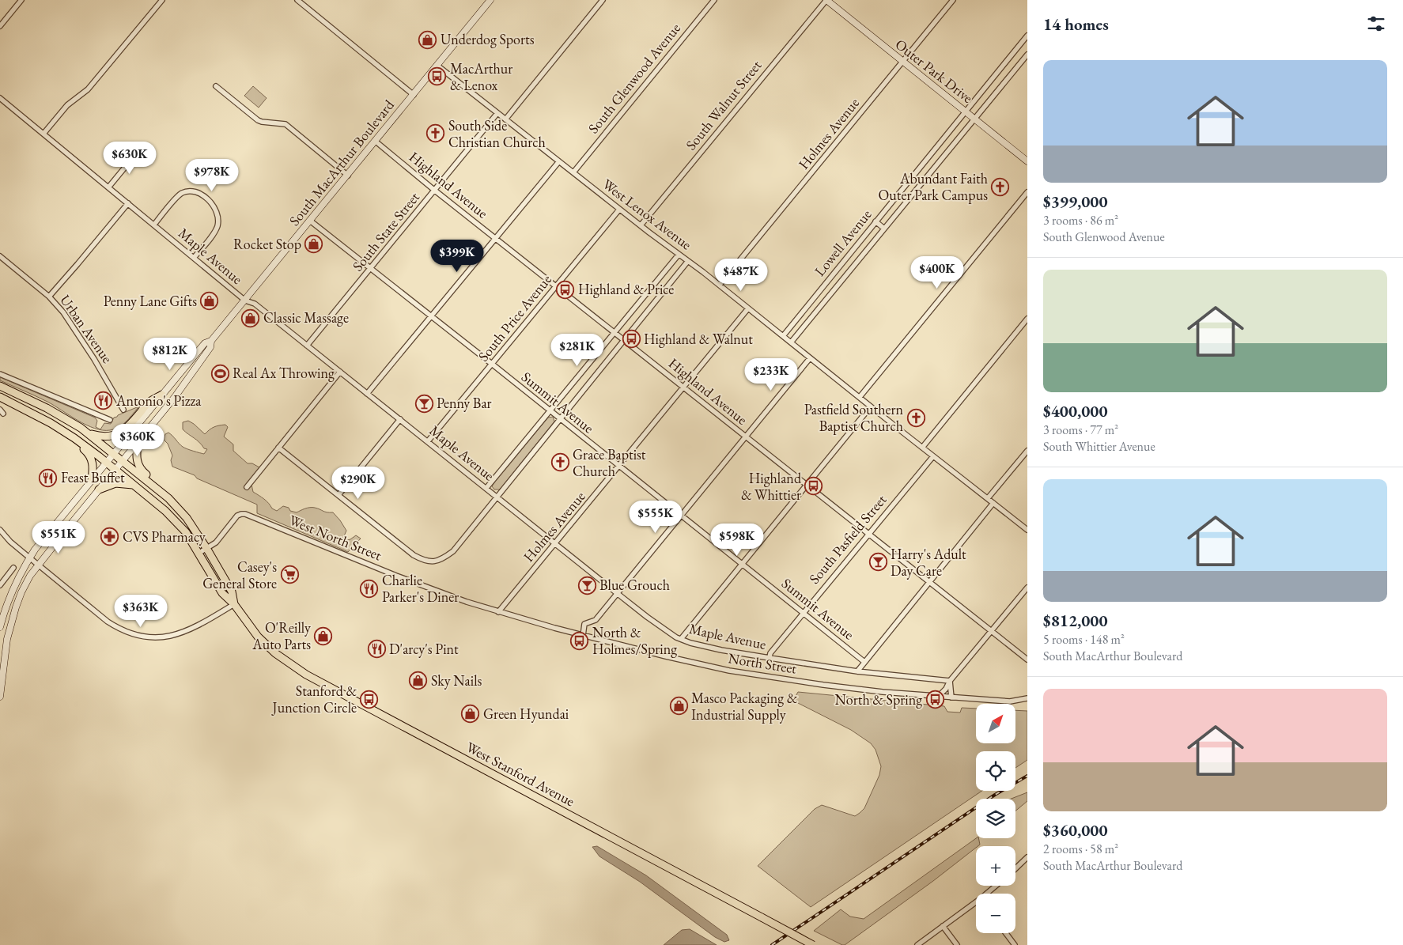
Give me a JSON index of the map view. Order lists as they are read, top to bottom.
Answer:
{
  "streets": {
    "main road": ["Outer Park Drive", "South MacArthur Boulevard", "West Stanford Avenue"],
    "street": [
      "South Glenwood Avenue",
      "South Walnut Street",
      "Holmes Avenue",
      "Highland Avenue",
      "West Lenox Avenue",
      "South State Street",
      "Lowell Avenue",
      "Maple Avenue",
      "South Price Avenue",
      "Urban Avenue",
      "Summit Avenue",
      "West North Street",
      "South Pasfield Street",
      "North Street"
    ]
  },
  "crossings": [
    ["Outer Park Drive", "South Walnut Street"],
    ["Outer Park Drive", "Holmes Avenue"],
    ["Outer Park Drive", "Lowell Avenue"],
    ["South Glenwood Avenue", "West Lenox Avenue"],
    ["South Walnut Street", "West Lenox Avenue"],
    ["Holmes Avenue", "Highland Avenue"],
    ["Holmes Avenue", "West Lenox Avenue"],
    ["Holmes Avenue", "Maple Avenue"],
    ["Holmes Avenue", "Summit Avenue"],
    ["Holmes Avenue", "West North Street"],
    ["Holmes Avenue", "North Street"],
    ["South MacArthur Boulevard", "Highland Avenue"],
    ["South MacArthur Boulevard", "West Lenox Avenue"],
    ["South MacArthur Boulevard", "Maple Avenue"],
    ["South MacArthur Boulevard", "Summit Avenue"],
    ["South MacArthur Boulevard", "West Stanford Avenue"],
    ["Highland Avenue", "South State Street"],
    ["Highland Avenue", "South Price Avenue"],
    ["Highland Avenue", "South Pasfield Street"],
    ["West Lenox Avenue", "South State Street"],
    ["West Lenox Avenue", "Lowell Avenue"],
    ["West Lenox Avenue", "South Price Avenue"],
    ["West Lenox Avenue", "South Pasfield Street"],
    ["South State Street", "Maple Avenue"],
    ["South State Street", "Summit Avenue"],
    ["Maple Avenue", "South Price Avenue"],
    ["Maple Avenue", "South Pasfield Street"],
    ["South Price Avenue", "Summit Avenue"],
    ["Summit Avenue", "South Pasfield Street"],
    ["West North Street", "North Street"],
    ["West North Street", "West Stanford Avenue"]
  ],
  "places": {
    "shop": [
      "Underdog Sports",
      "Rocket Stop",
      "Penny Lane Gifts",
      "Classic Massage",
      "O'Reilly Auto Parts",
      "Sky Nails",
      "Masco Packaging & Industrial Supply",
      "Green Hyundai"
    ],
    "bus stop": [
      "MacArthur & Lenox",
      "Highland & Price",
      "Highland & Walnut",
      "Highland & Whittier",
      "North & Holmes/Spring",
      "Stanford & Junction Circle",
      "North & Spring"
    ],
    "church": [
      "South Side Christian Church",
      "Abundant Faith Outer Park Campus",
      "Pastfield Southern Baptist Church",
      "Grace Baptist Church"
    ],
    "sports": ["Real Ax Throwing"],
    "restaurant": [
      "Antonio's Pizza",
      "Feast Buffet",
      "Charlie Parker's Diner",
      "D'arcy's Pint"
    ],
    "bar": ["Penny Bar", "Harry's Adult Day Care", "Blue Grouch"],
    "pharmacy": ["CVS Pharmacy"],
    "supermarket": ["Casey's General Store"]
  },
  "north": "top right",
  "page": {
    "heading": "14 homes",
    "list": [
      {
        "name": "$399,000",
        "note": "3 rooms · 86 m² · South Glenwood Avenue"
      },
      {
        "name": "$400,000",
        "note": "3 rooms · 77 m² · South Whittier Avenue"
      },
      {
        "name": "$812,000",
        "note": "5 rooms · 148 m² · South MacArthur Boulevard"
      },
      {
        "name": "$360,000",
        "note": "2 rooms · 58 m² · South MacArthur Boulevard"
      }
    ],
    "price": [
      "$630K",
      "$978K",
      "$399K",
      "$400K",
      "$487K",
      "$281K",
      "$812K",
      "$233K",
      "$360K",
      "$290K",
      "$555K",
      "$551K",
      "$598K",
      "$363K"
    ],
    "map_buttons": ["+", "−"]
  }
}
